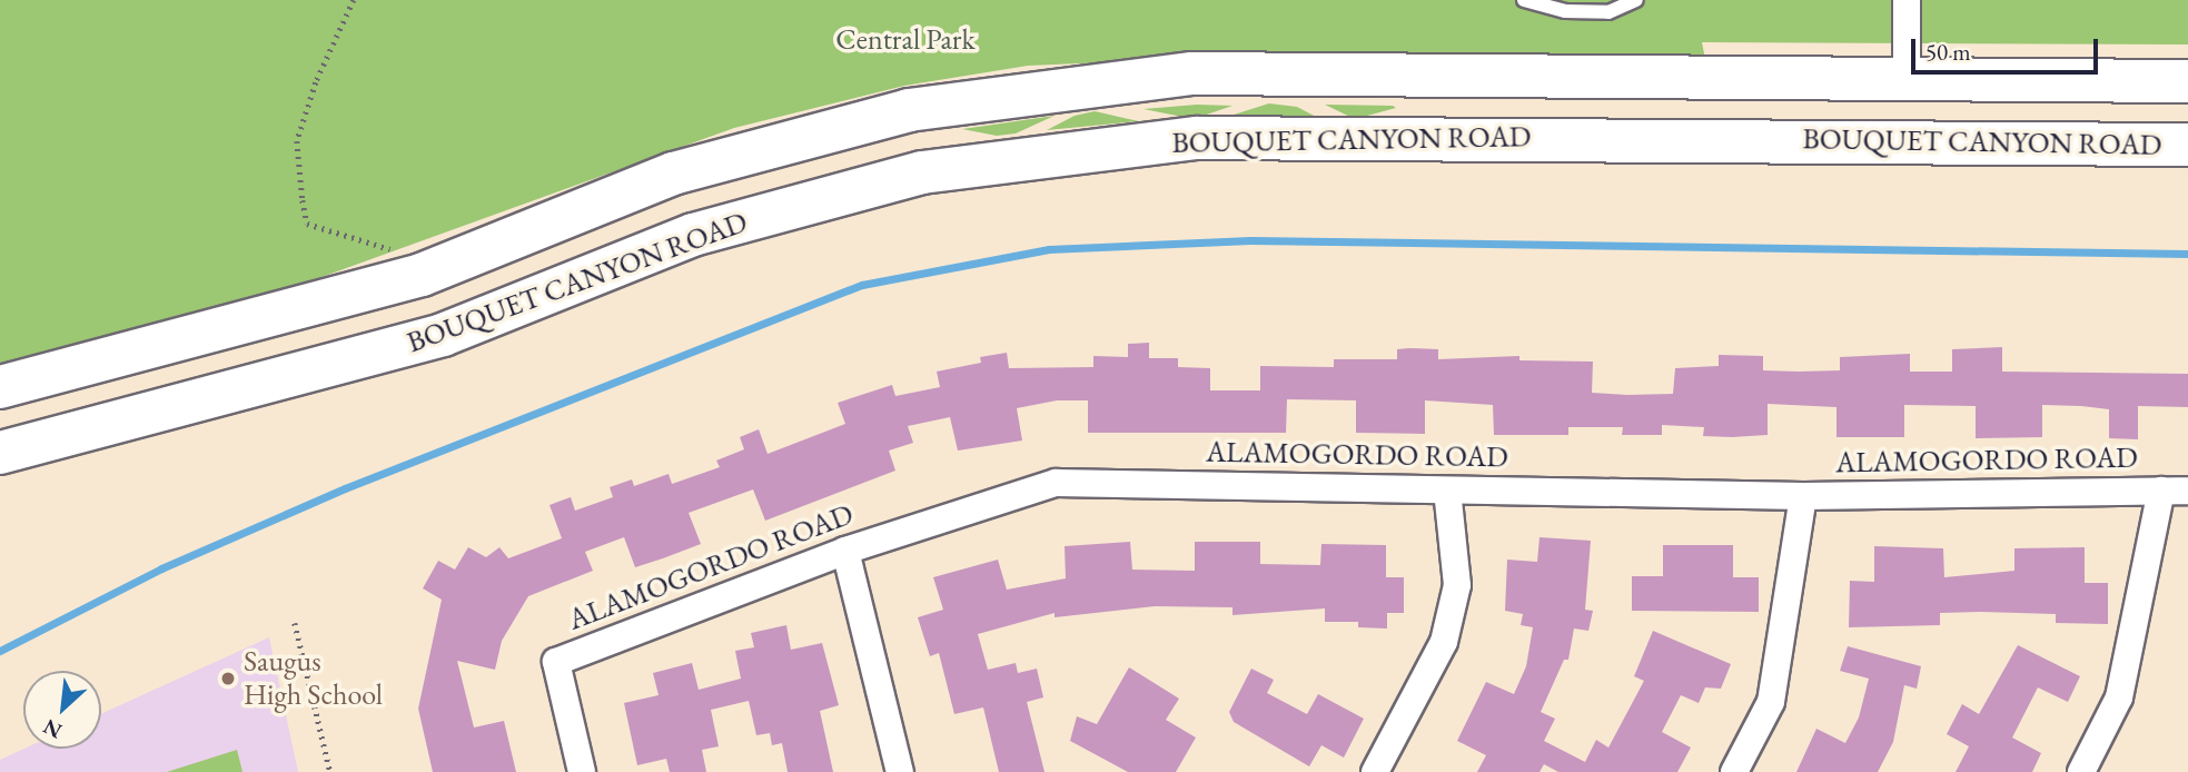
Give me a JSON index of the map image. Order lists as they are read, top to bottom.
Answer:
{
  "streets": {
    "main road": ["BOUQUET CANYON ROAD"],
    "street": ["ALAMOGORDO ROAD"]
  },
  "parks": ["Central Park"],
  "places": ["Saugus High School"],
  "scale_bar": "50 m",
  "north": "bottom left"
}
